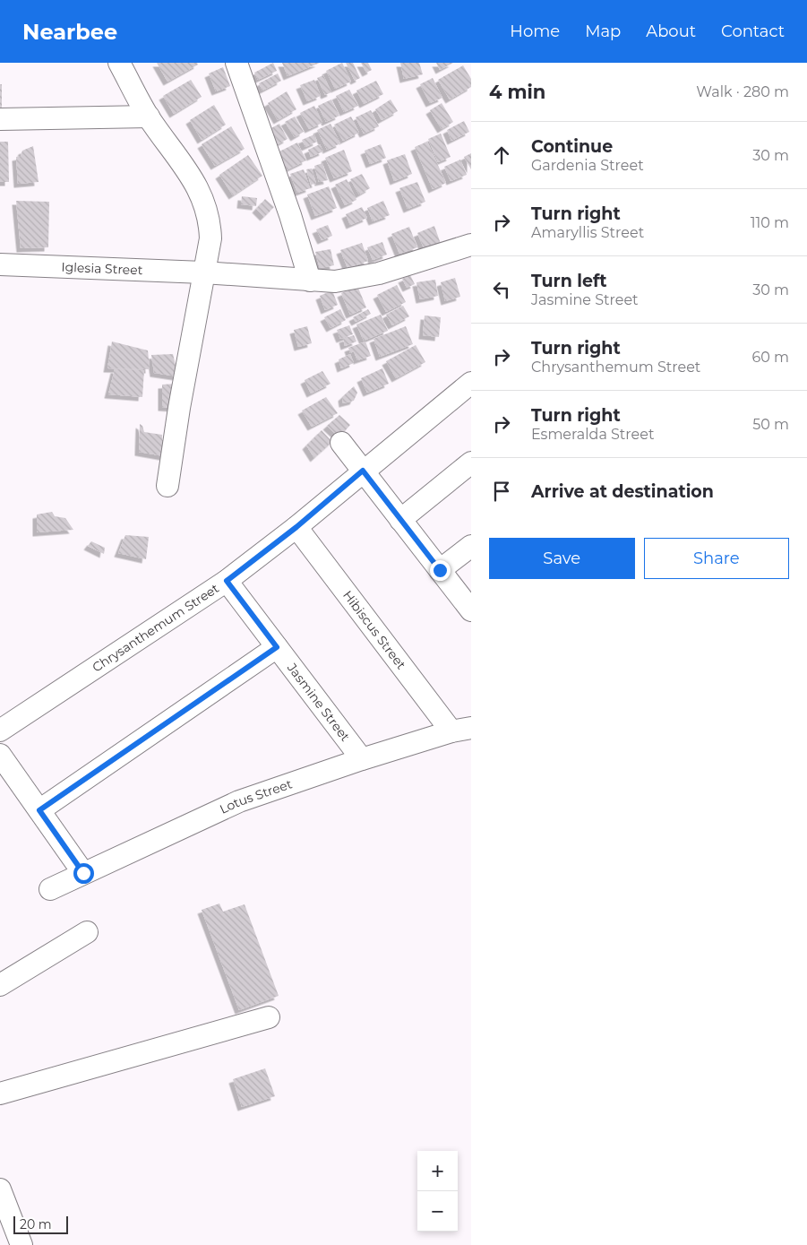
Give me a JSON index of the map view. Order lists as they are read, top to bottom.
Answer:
{
  "streets": {
    "street": [
      "Iglesia Street",
      "Chrysanthemum Street",
      "Hibiscus Street",
      "Jasmine Street",
      "Lotus Street"
    ]
  },
  "crossings": [
    ["Chrysanthemum Street", "Hibiscus Street"],
    ["Chrysanthemum Street", "Jasmine Street"],
    ["Hibiscus Street", "Lotus Street"],
    ["Jasmine Street", "Lotus Street"]
  ],
  "scale_bar": "20 m",
  "page": {
    "header": "Nearbee",
    "nav": [
      "Home",
      "Map",
      "About",
      "Contact"
    ],
    "heading": ["4 min", "Walk · 280 m"],
    "list": [
      ["Continue", "Gardenia Street", "30 m"],
      ["Turn right", "Amaryllis Street", "110 m"],
      ["Turn left", "Jasmine Street", "30 m"],
      ["Turn right", "Chrysanthemum Street", "60 m"],
      ["Turn right", "Esmeralda Street", "50 m"],
      "Arrive at destination"
    ],
    "buttons": ["Save", "Share"],
    "map_buttons": ["+", "−"],
    "scale": "20 m"
  }
}
